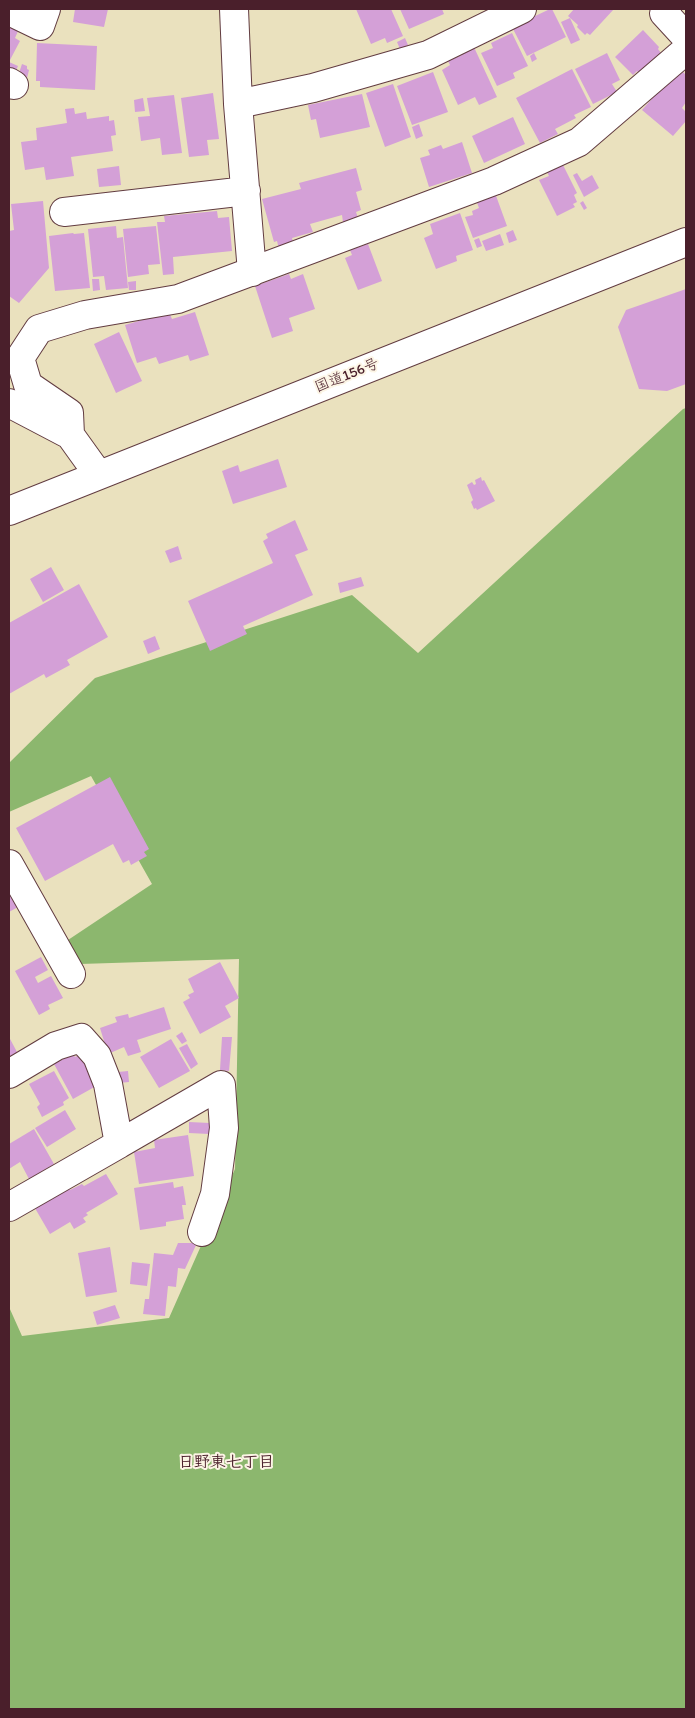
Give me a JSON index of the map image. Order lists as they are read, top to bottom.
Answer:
{
  "streets": {
    "main road": ["国道156号"]
  },
  "districts": ["日野東七丁目"]
}
